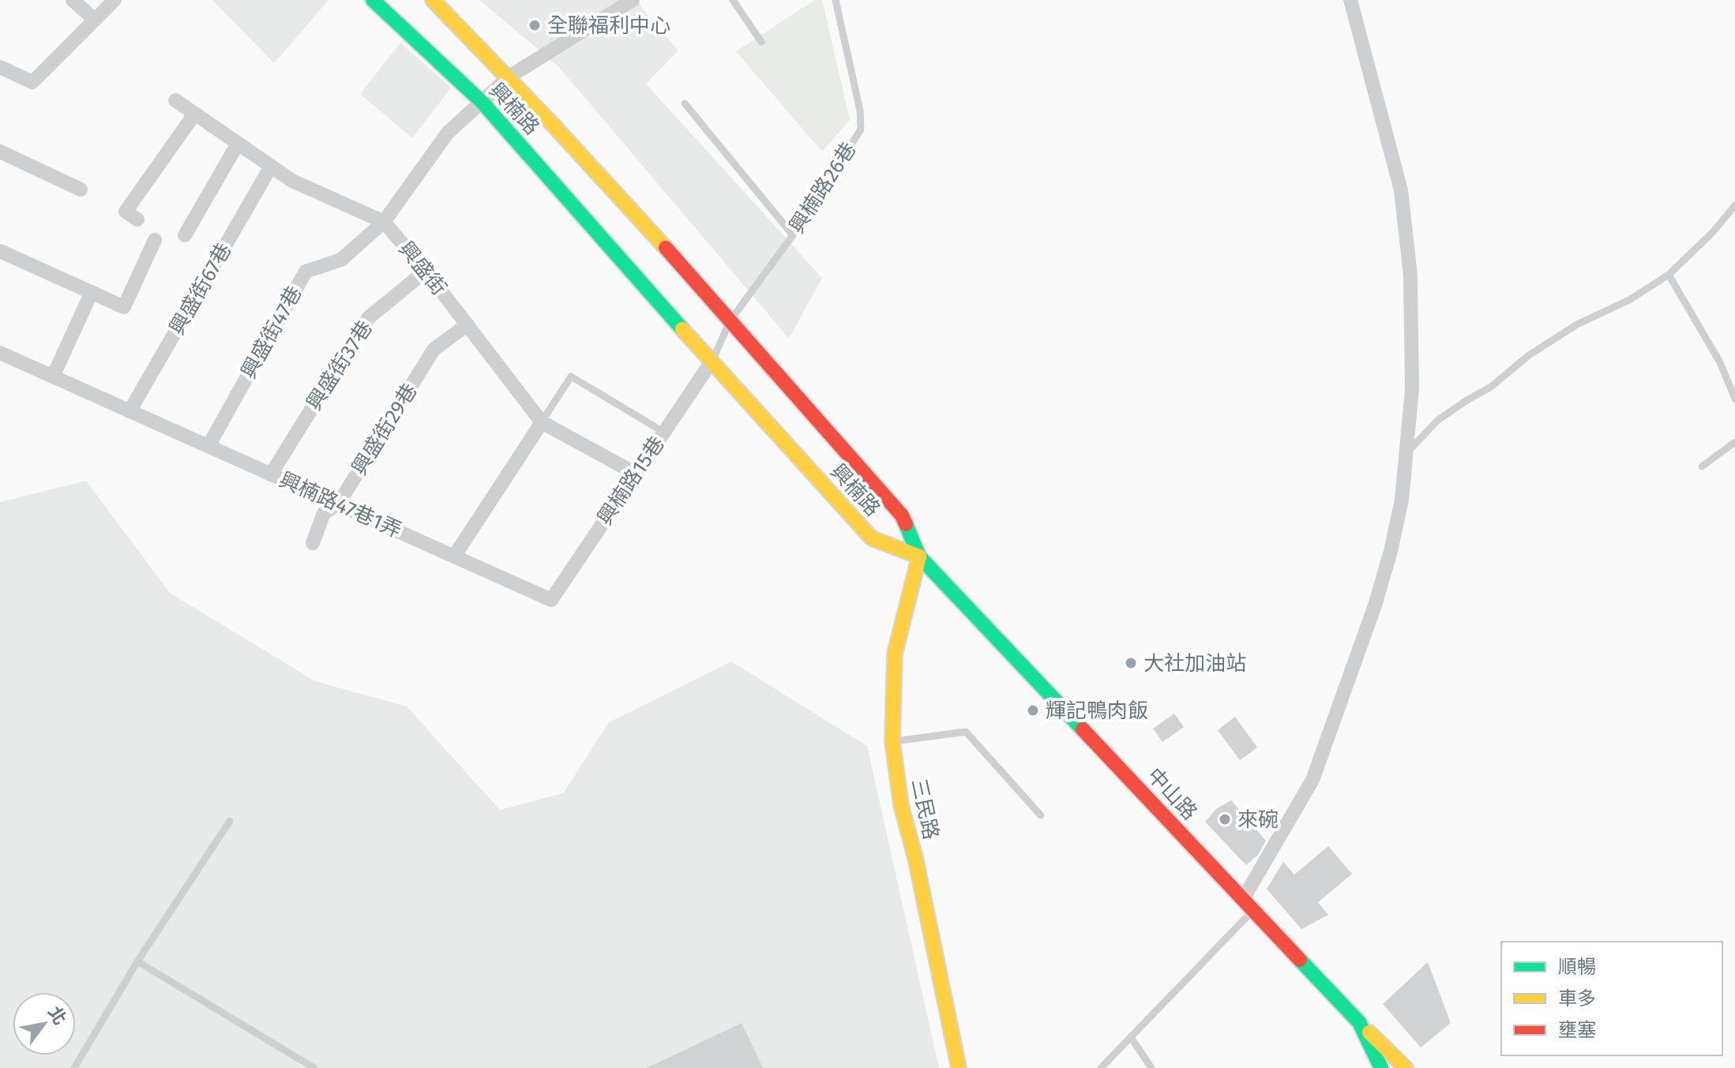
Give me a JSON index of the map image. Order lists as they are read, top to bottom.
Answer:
{
  "streets": {
    "street": [
      "興楠路",
      "興盛街",
      "興盛街67巷",
      "興盛街47巷",
      "興盛街37巷",
      "興盛街29巷",
      "興楠路15巷",
      "興楠路47巷1弄",
      "中山路",
      "三民路"
    ],
    "lane": ["興楠路26巷"]
  },
  "crossings": [
    ["興楠路", "興楠路26巷"],
    ["興楠路", "興盛街47巷"],
    ["興楠路", "興楠路15巷"],
    ["興楠路", "中山路"],
    ["興楠路", "三民路"],
    ["興楠路26巷", "興楠路15巷"],
    ["興盛街", "興盛街67巷"],
    ["興盛街", "興盛街47巷"],
    ["興盛街", "興盛街37巷"],
    ["興盛街", "興盛街29巷"],
    ["興盛街", "興楠路15巷"],
    ["興盛街67巷", "興楠路47巷1弄"],
    ["興盛街47巷", "興楠路47巷1弄"],
    ["興盛街37巷", "興楠路47巷1弄"],
    ["興盛街29巷", "興楠路47巷1弄"],
    ["興楠路15巷", "興楠路47巷1弄"],
    ["中山路", "三民路"]
  ],
  "places": [
    "全聯福利中心",
    "大社加油站",
    "輝記鴨肉飯",
    "來碗"
  ],
  "legend": ["順暢", "車多", "壅塞"],
  "north": "top right"
}
